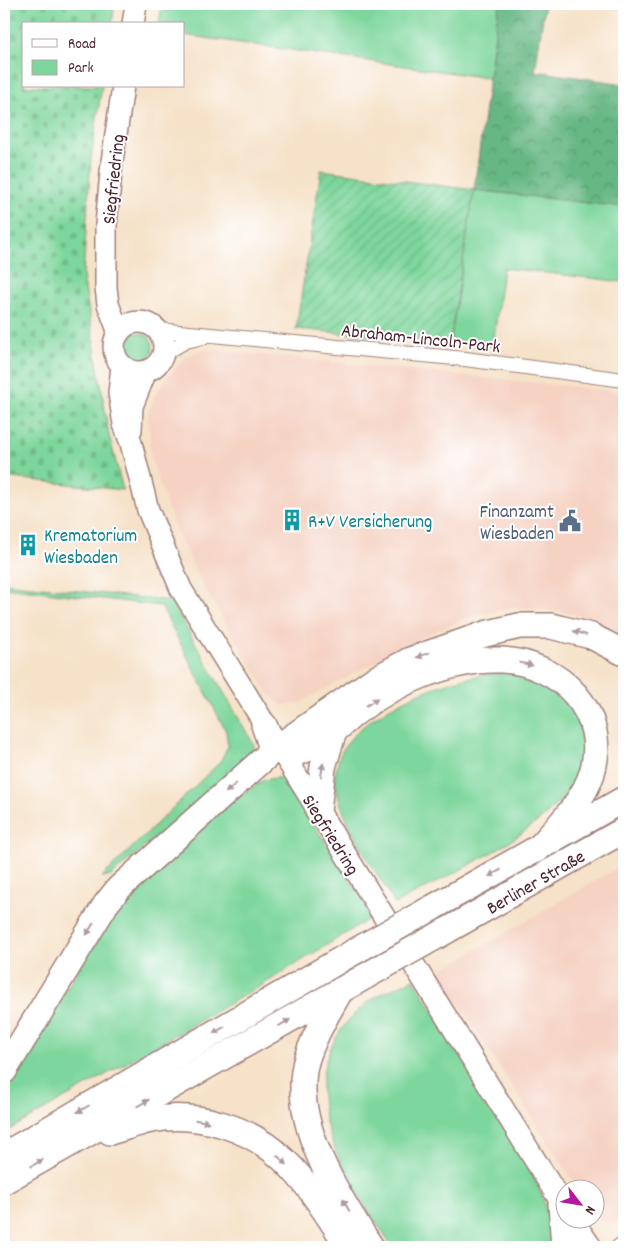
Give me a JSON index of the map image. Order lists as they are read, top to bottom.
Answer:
{
  "streets": {
    "highway": ["Berliner Straße"],
    "main road": ["Siegfriedring"],
    "street": ["Abraham-Lincoln-Park"]
  },
  "crossings": [
    ["Siegfriedring", "Abraham-Lincoln-Park"]
  ],
  "places": {
    "building": ["R+V Versicherung", "Krematorium Wiesbaden"],
    "public building": ["Finanzamt Wiesbaden"]
  },
  "legend": ["Road", "Park"],
  "north": "bottom right"
}
